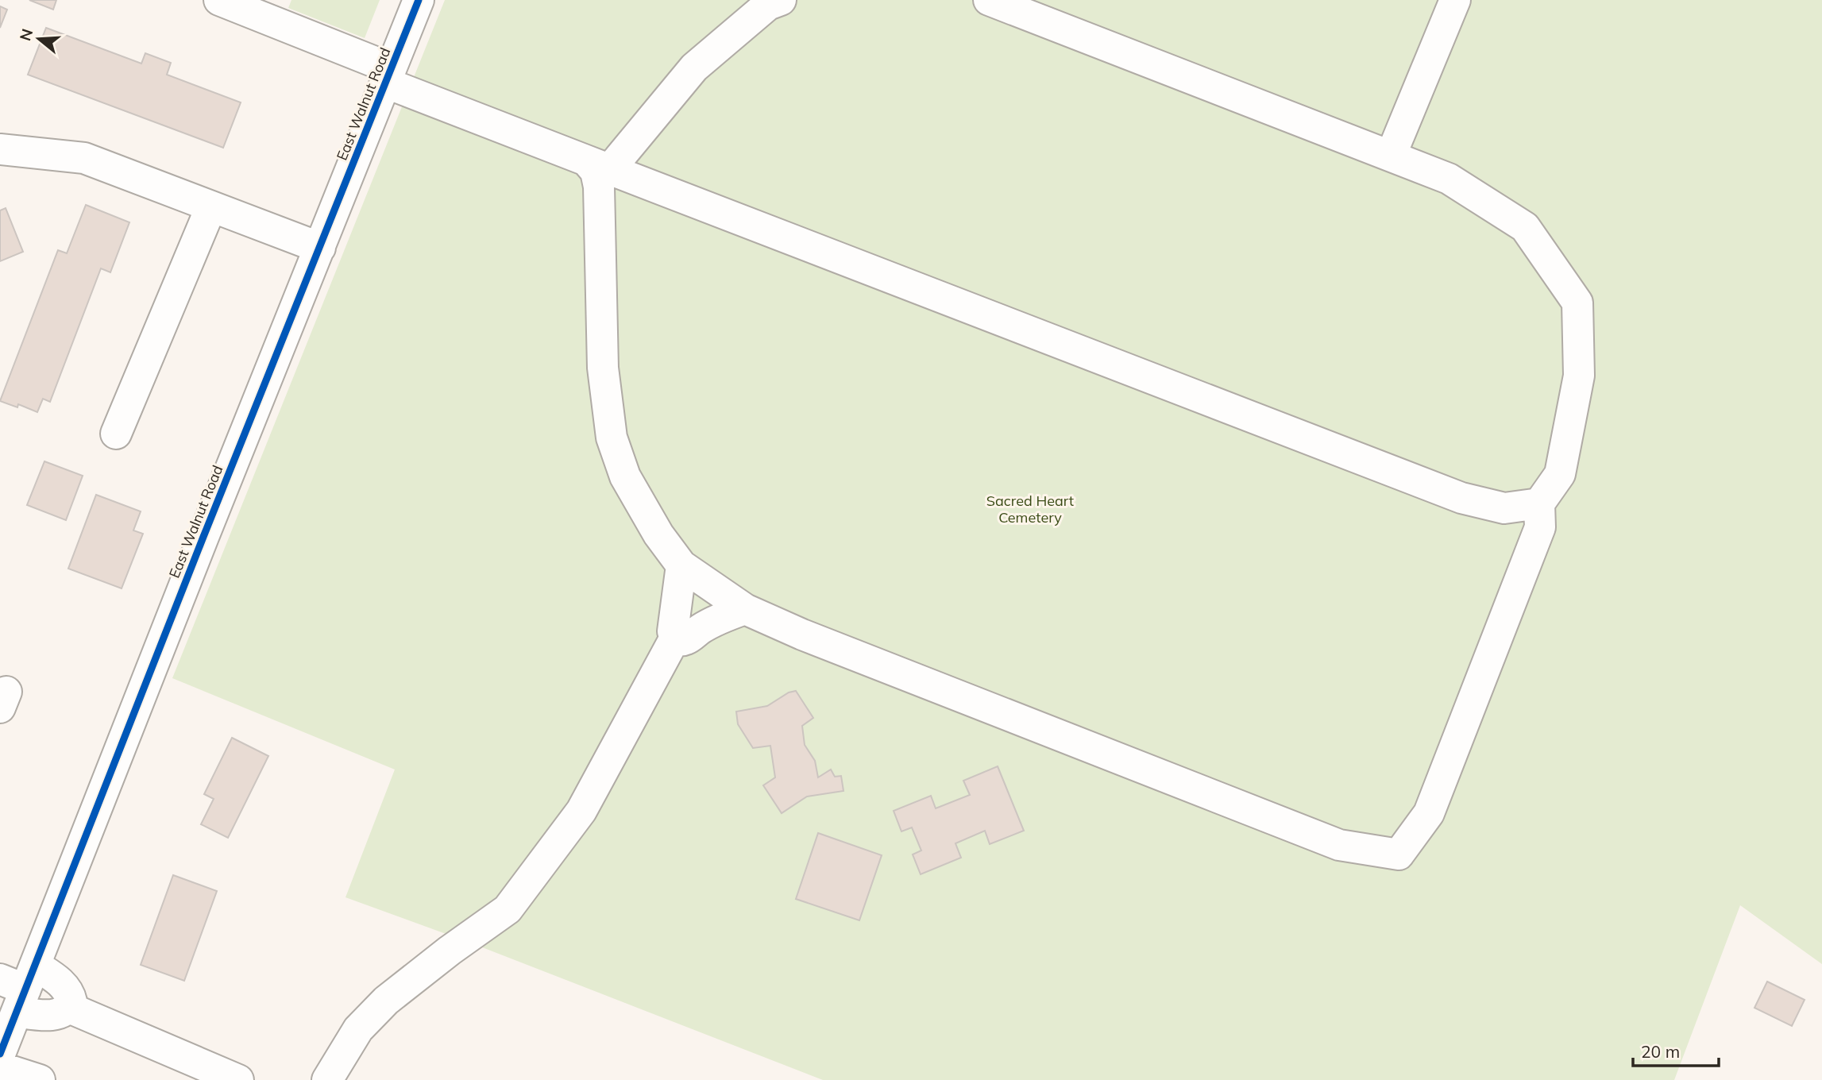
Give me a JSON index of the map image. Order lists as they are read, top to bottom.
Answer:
{
  "streets": {
    "street": ["East Walnut Road"]
  },
  "parks": ["Sacred Heart Cemetery"],
  "scale_bar": "20 m",
  "north": "left"
}
